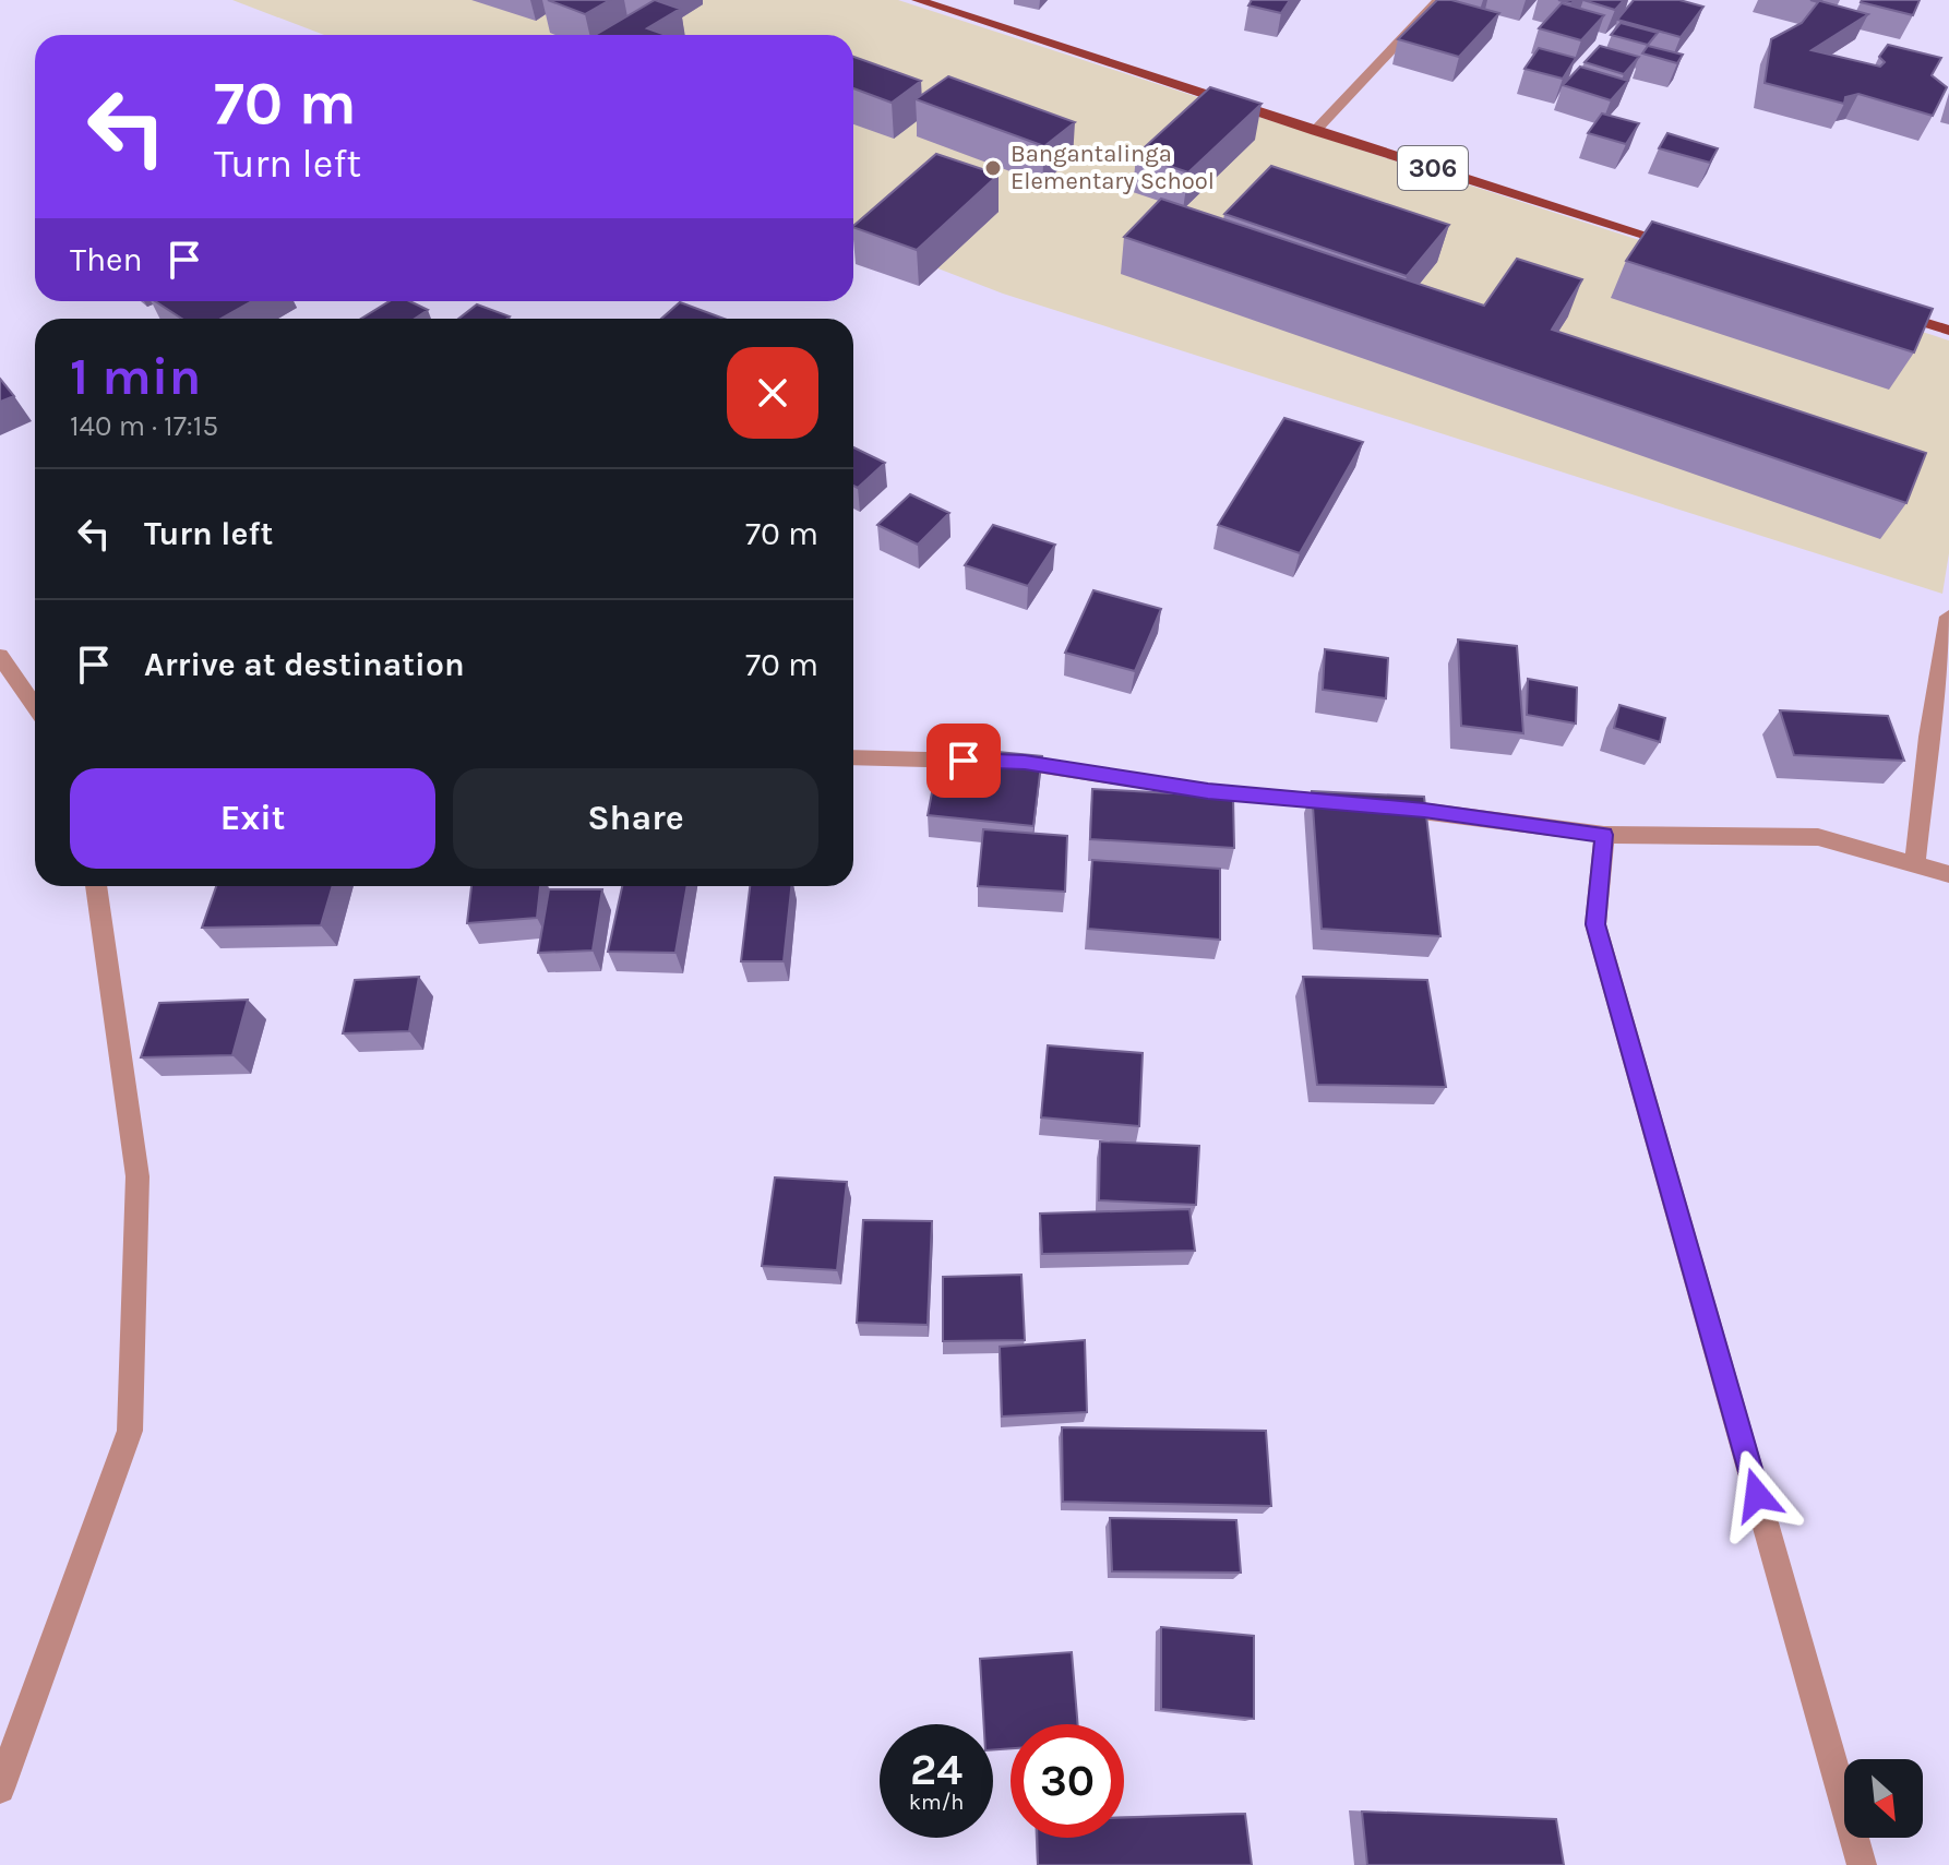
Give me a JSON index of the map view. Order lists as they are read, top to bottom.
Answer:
{
  "streets": {
    "main road": ["306"]
  },
  "places": ["Bangantalinga Elementary School"],
  "north": "bottom right",
  "page": {
    "turn": ["70 m", "Turn left"],
    "then": "Then",
    "heading": ["1 min", "140 m · 17:15"],
    "list": [
      {
        "name": "Turn left",
        "value": "70 m"
      },
      {
        "name": "Arrive at destination",
        "value": "70 m"
      }
    ],
    "buttons": ["Exit", "Share"],
    "speed": "24 km/h",
    "limit": "30"
  }
}
